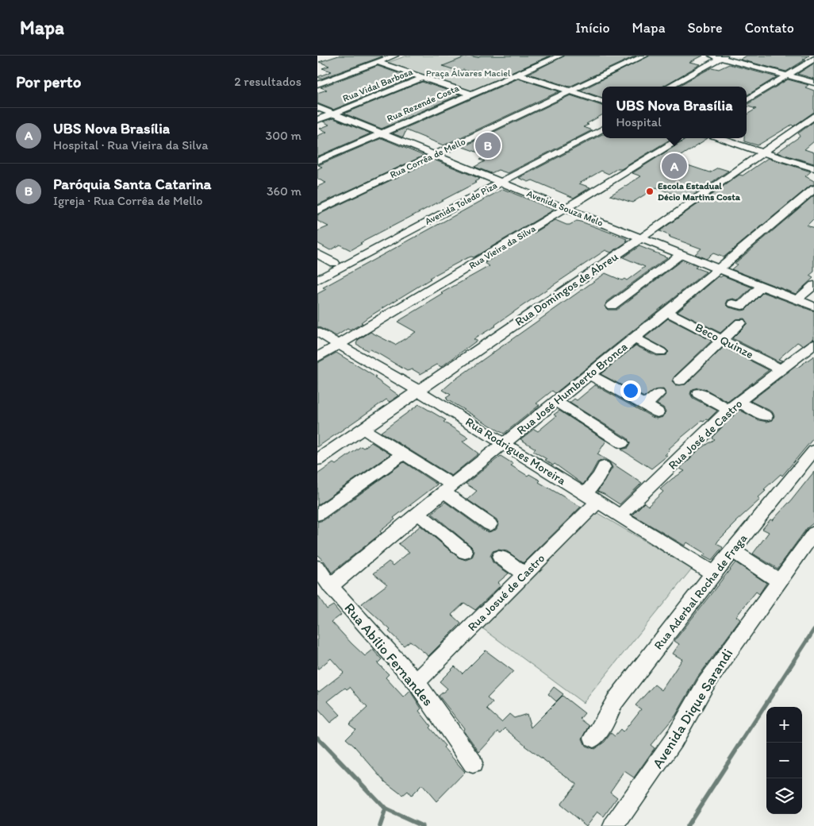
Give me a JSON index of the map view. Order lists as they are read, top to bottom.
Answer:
{
  "streets": {
    "street": [
      "Rua Vidal Barbosa",
      "Rua Rezende Costa",
      "Rua Corrêa de Mello",
      "Avenida Toledo Piza",
      "Avenida Souza Melo",
      "Rua Vieira da Silva",
      "Rua Domingos de Abreu",
      "Beco Quinze",
      "Rua José Humberto Bronca",
      "Rua José de Castro",
      "Rua Rodrigues Moreira",
      "Rua Aderbal Rocha de Fraga",
      "Rua Josué de Castro",
      "Rua Abílio Fernandes",
      "Avenida Dique Sarandi"
    ]
  },
  "crossings": [
    ["Rua Vidal Barbosa", "Avenida Souza Melo"],
    ["Rua Rezende Costa", "Avenida Souza Melo"],
    ["Rua Corrêa de Mello", "Avenida Souza Melo"],
    ["Avenida Toledo Piza", "Avenida Souza Melo"],
    ["Avenida Souza Melo", "Rua Vieira da Silva"],
    ["Avenida Souza Melo", "Rua Domingos de Abreu"],
    ["Avenida Souza Melo", "Rua José Humberto Bronca"],
    ["Rua Vieira da Silva", "Rua Rodrigues Moreira"],
    ["Rua Domingos de Abreu", "Rua Rodrigues Moreira"],
    ["Beco Quinze", "Rua José Humberto Bronca"],
    ["Beco Quinze", "Rua José de Castro"],
    ["Rua José Humberto Bronca", "Rua Rodrigues Moreira"],
    ["Rua José Humberto Bronca", "Rua Abílio Fernandes"],
    ["Rua José de Castro", "Rua Rodrigues Moreira"],
    ["Rua Rodrigues Moreira", "Rua Aderbal Rocha de Fraga"],
    ["Rua Rodrigues Moreira", "Rua Josué de Castro"],
    ["Rua Josué de Castro", "Rua Abílio Fernandes"]
  ],
  "parks": ["Praça Álvares Maciel"],
  "places": ["Escola Estadual Décio Martins Costa"],
  "page": {
    "header": "Mapa",
    "nav": [
      "Início",
      "Mapa",
      "Sobre",
      "Contato"
    ],
    "heading": ["Por perto", "2 resultados"],
    "popup": ["UBS Nova Brasília", "Hospital"],
    "list": [
      {
        "mark": "A",
        "name": "UBS Nova Brasília",
        "note": "Hospital · Rua Vieira da Silva",
        "value": "300 m"
      },
      {
        "mark": "B",
        "name": "Paróquia Santa Catarina",
        "note": "Igreja · Rua Corrêa de Mello",
        "value": "360 m"
      }
    ],
    "pins": ["B", "A"],
    "map_buttons": ["+", "−"]
  }
}
